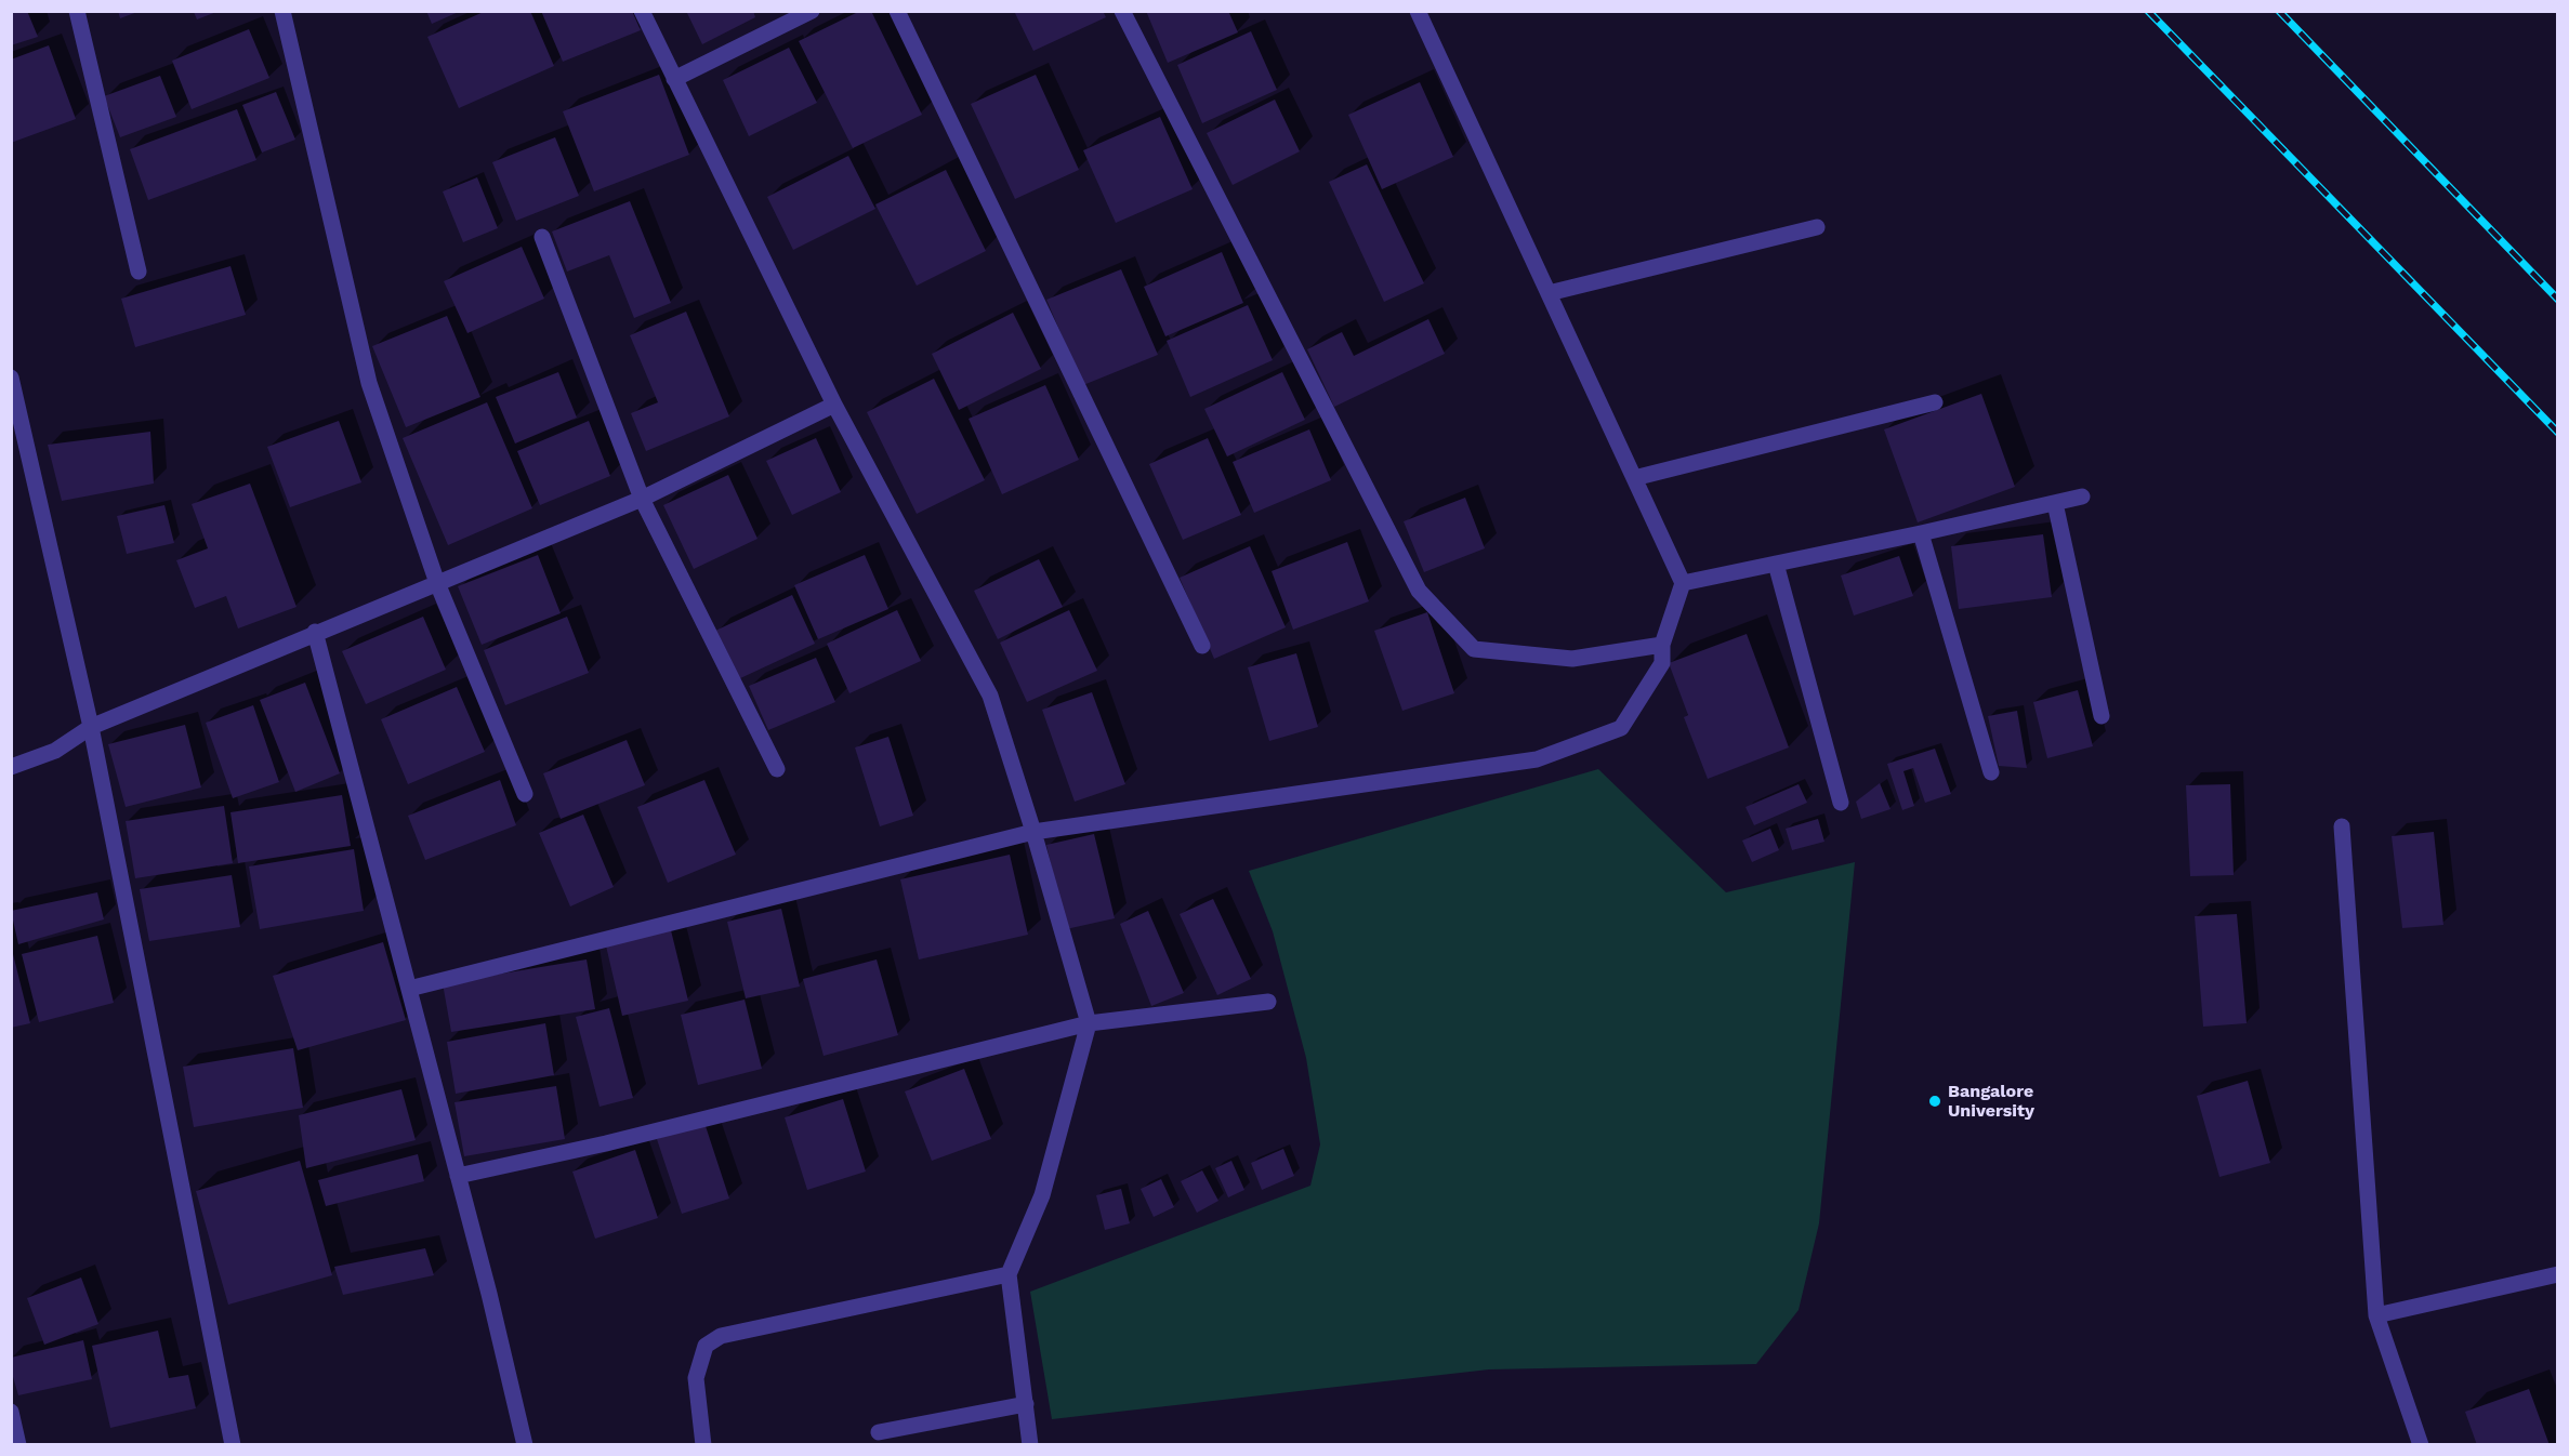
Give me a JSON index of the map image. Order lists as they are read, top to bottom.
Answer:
{
  "places": ["Bangalore University"]
}
